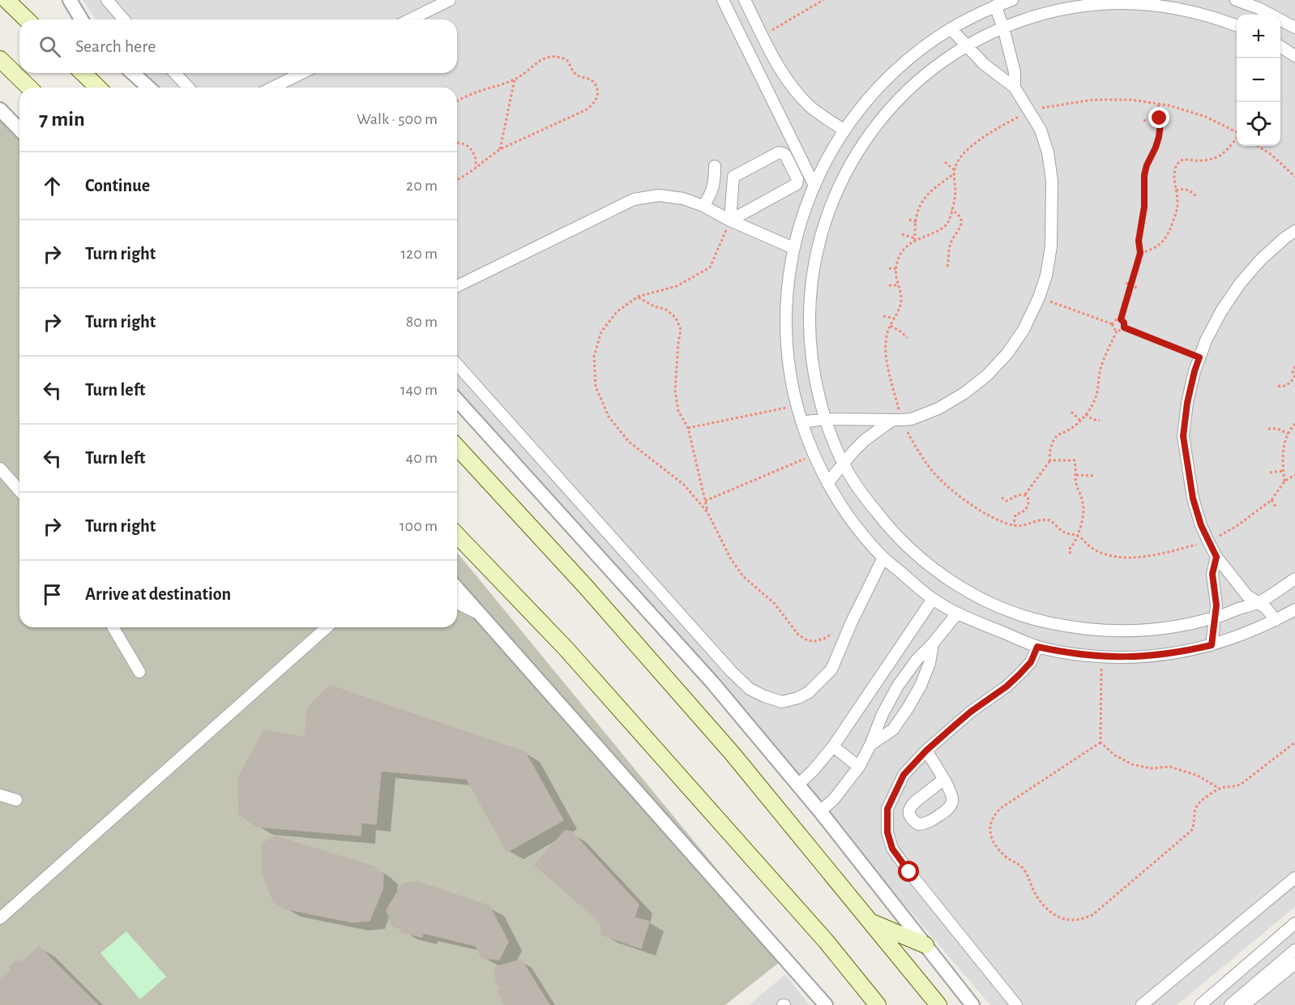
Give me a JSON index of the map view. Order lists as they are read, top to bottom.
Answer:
{
  "page": {
    "map_buttons": ["+", "−"],
    "search": "Search here",
    "heading": ["7 min", "Walk · 500 m"],
    "list": [
      ["Continue", "20 m"],
      ["Turn right", "120 m"],
      ["Turn right", "80 m"],
      ["Turn left", "140 m"],
      ["Turn left", "40 m"],
      ["Turn right", "100 m"],
      "Arrive at destination"
    ]
  }
}
